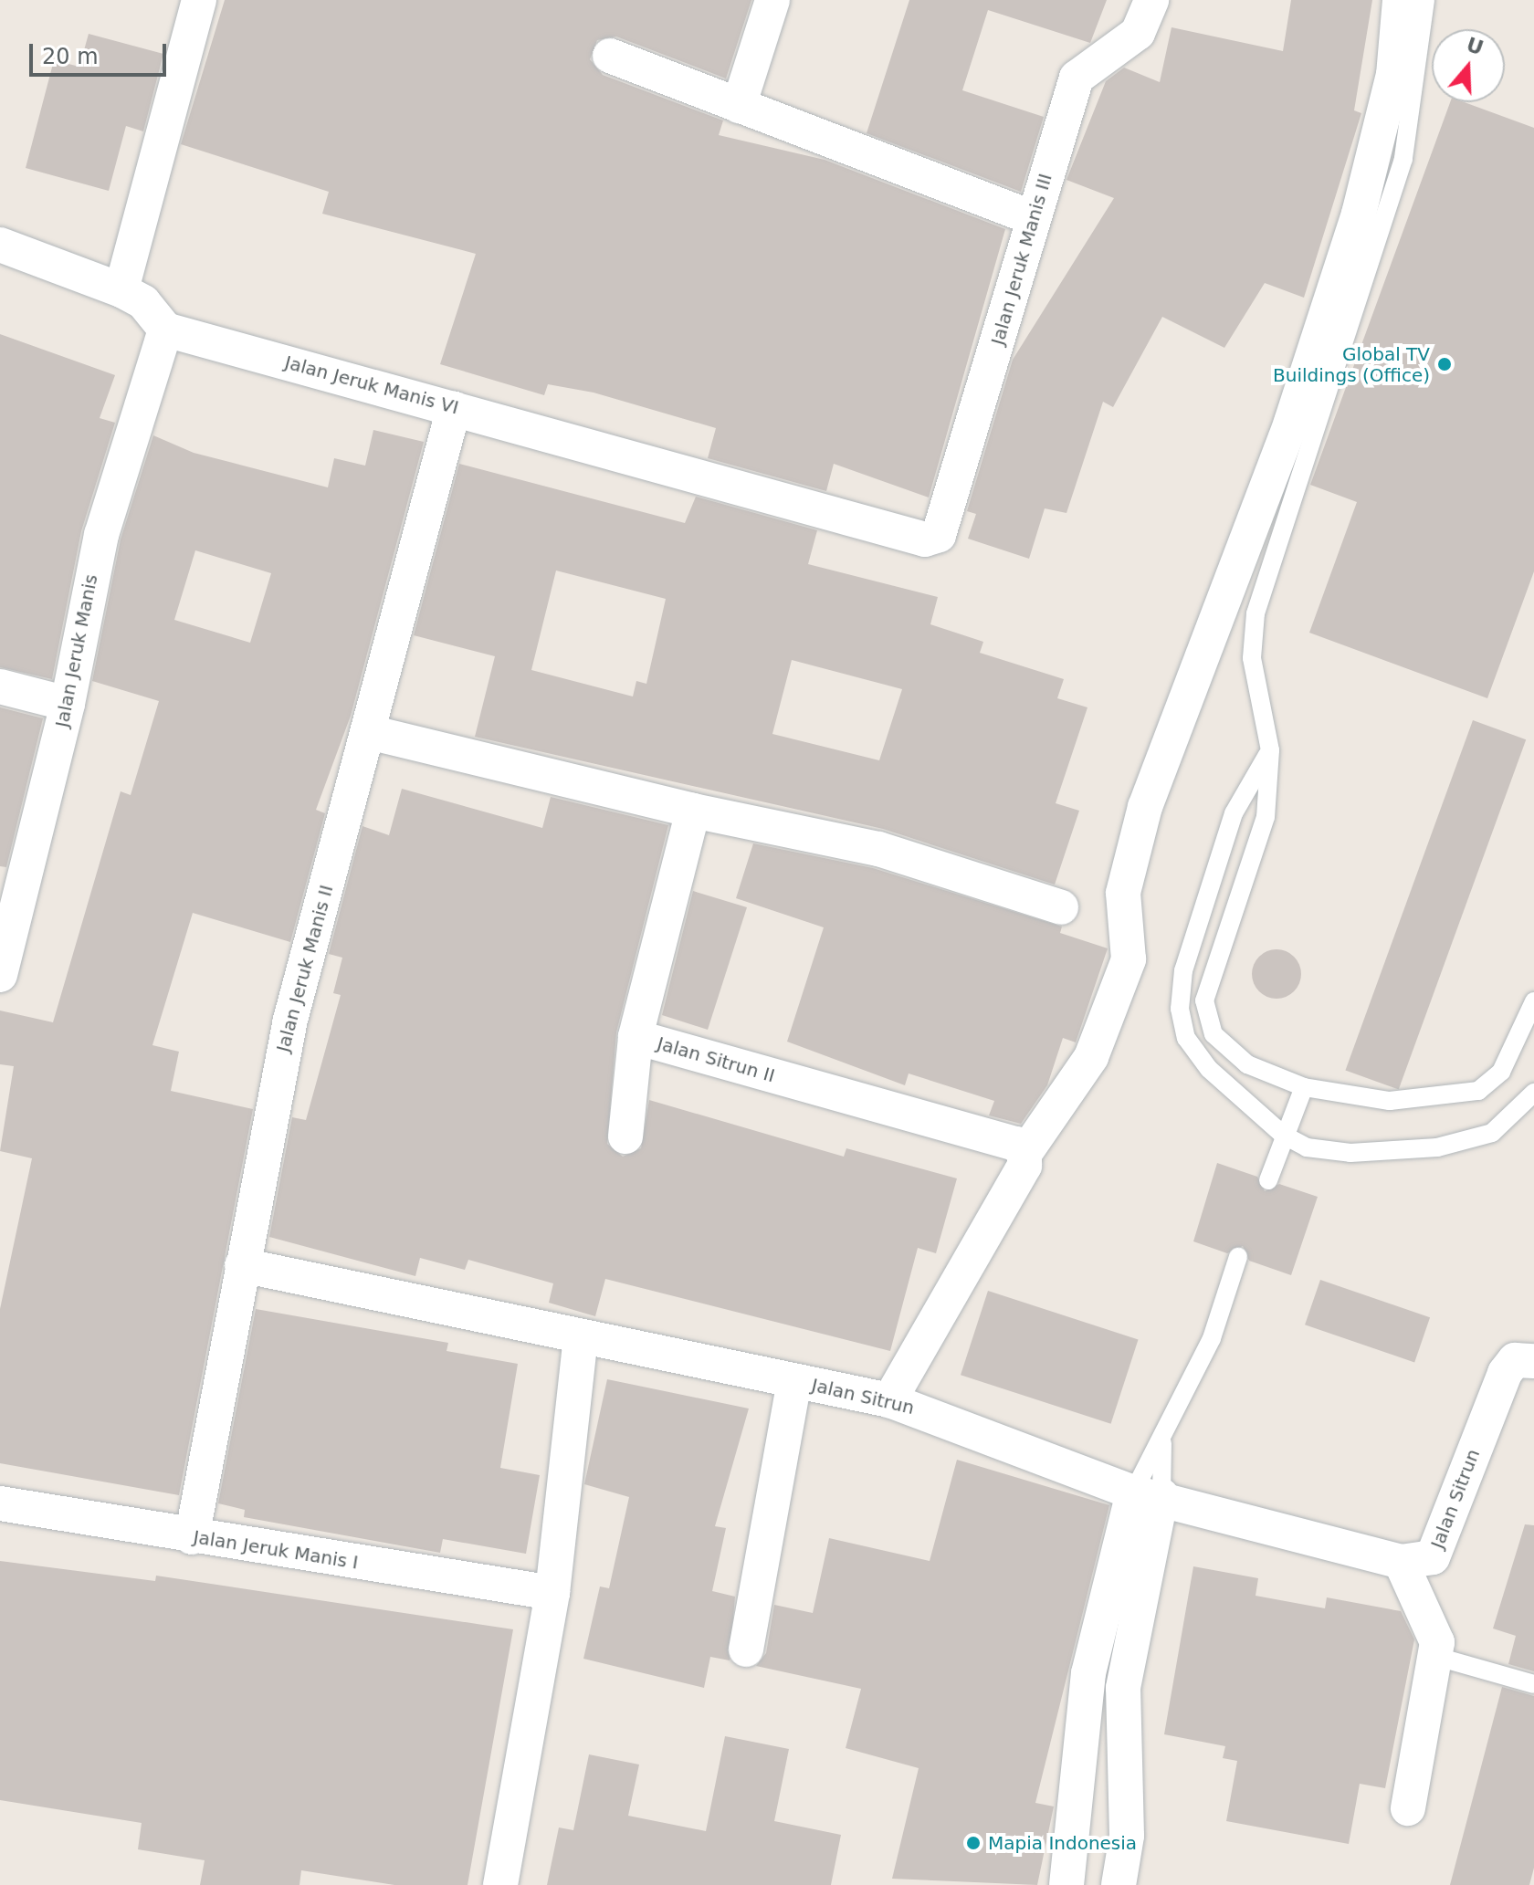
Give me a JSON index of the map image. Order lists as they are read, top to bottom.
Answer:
{
  "streets": {
    "street": [
      "Jalan Jeruk Manis III",
      "Jalan Jeruk Manis VI",
      "Jalan Jeruk Manis",
      "Jalan Jeruk Manis II",
      "Jalan Sitrun II",
      "Jalan Sitrun",
      "Jalan Jeruk Manis I"
    ]
  },
  "crossings": [
    ["Jalan Jeruk Manis III", "Jalan Jeruk Manis VI"],
    ["Jalan Jeruk Manis VI", "Jalan Jeruk Manis"],
    ["Jalan Jeruk Manis VI", "Jalan Jeruk Manis II"],
    ["Jalan Jeruk Manis II", "Jalan Sitrun"],
    ["Jalan Jeruk Manis II", "Jalan Jeruk Manis I"]
  ],
  "places": ["Global TV Buildings (Office)", "Mapia Indonesia"],
  "scale_bar": "20 m",
  "north": "top"
}
